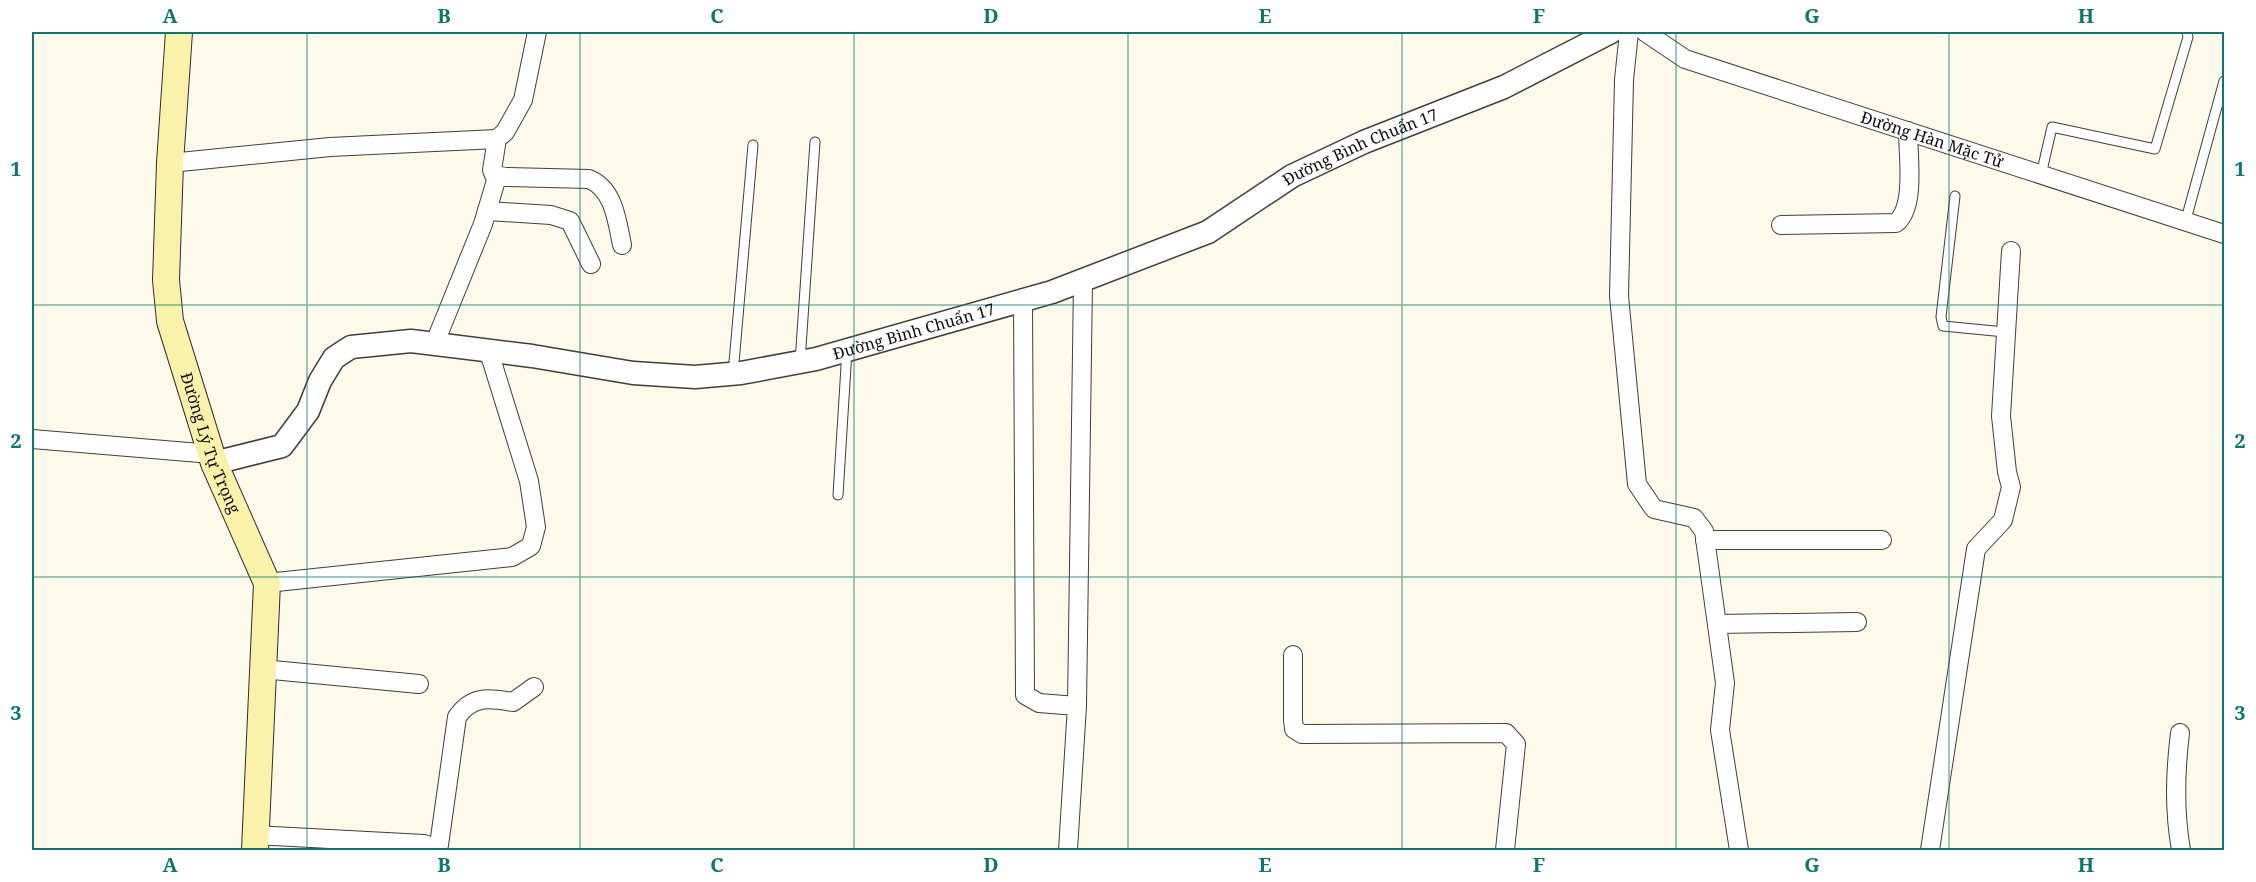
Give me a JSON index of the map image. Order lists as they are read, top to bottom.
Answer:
{
  "streets": {
    "main road": ["Đường Lý Tự Trọng"],
    "street": ["Đường Hàn Mặc Tử", "Đường Bình Chuẩn 17"]
  },
  "crossings": [
    ["Đường Bình Chuẩn 17", "Đường Lý Tự Trọng"]
  ],
  "grid": {
    "columns": [
      "A",
      "B",
      "C",
      "D",
      "E",
      "F",
      "G",
      "H"
    ],
    "rows": ["1", "2", "3"]
  }
}
